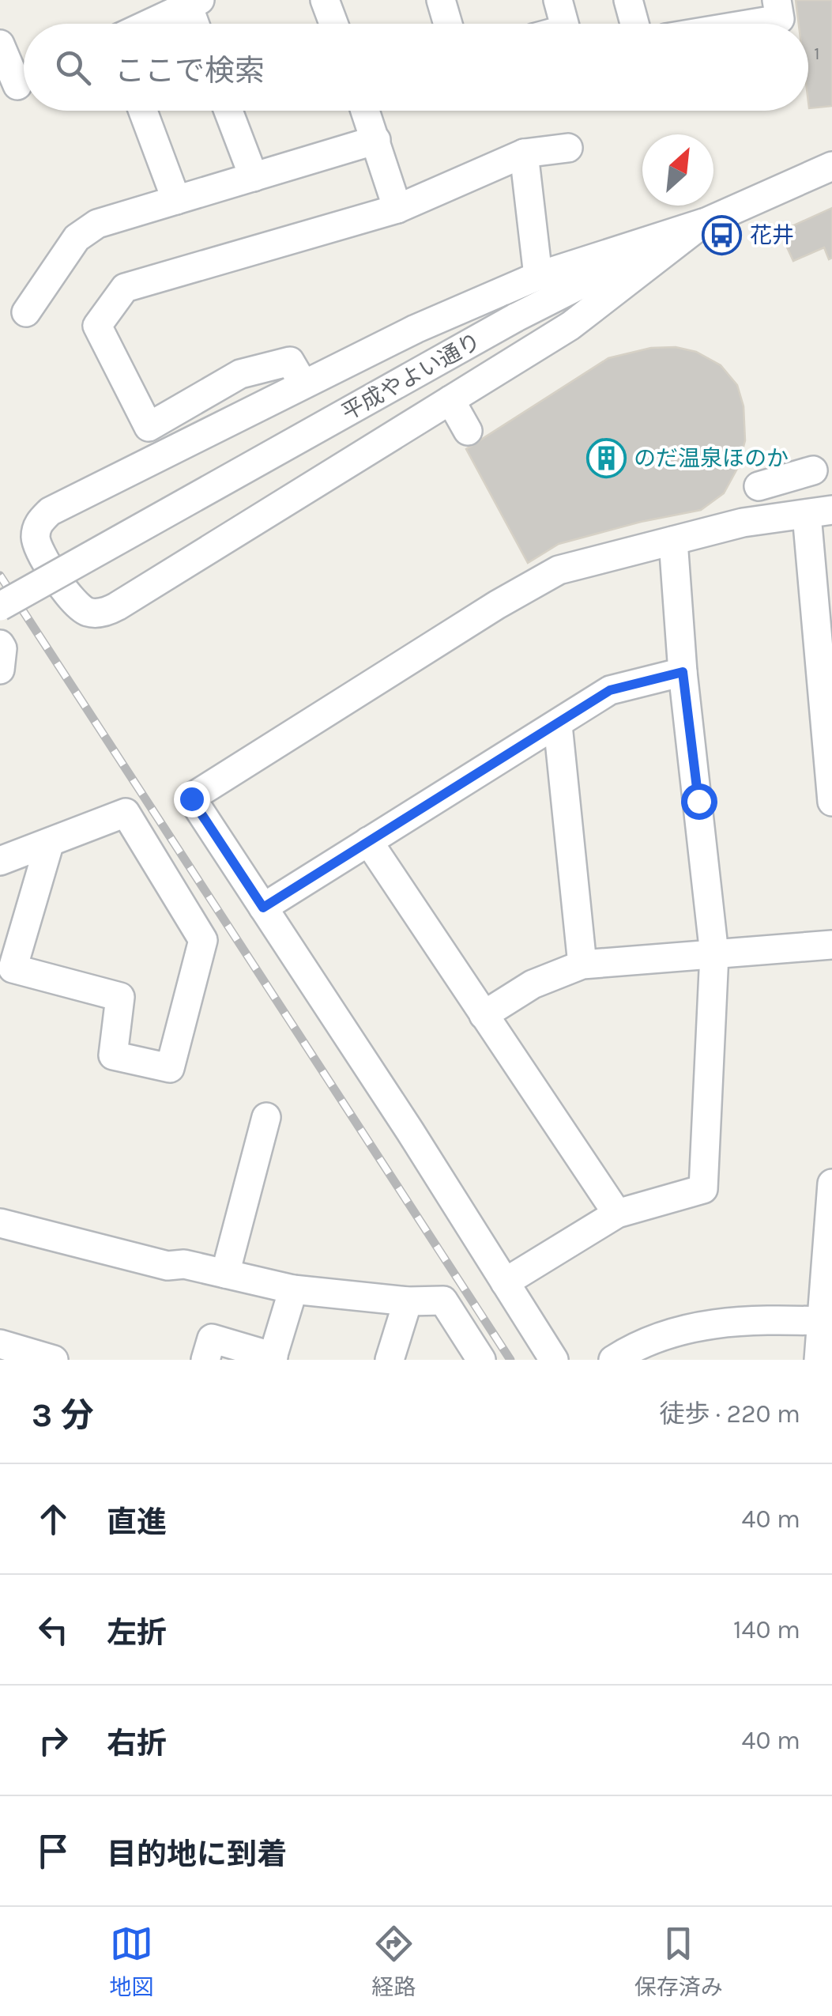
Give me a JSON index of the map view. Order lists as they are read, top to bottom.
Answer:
{
  "streets": {
    "street": ["平成やよい通り"]
  },
  "places": {
    "bus stop": ["花井"],
    "building": ["のだ温泉ほのか"]
  },
  "house_numbers": ["1"],
  "north": "top right",
  "page": {
    "search": "ここで検索",
    "heading": ["3 分", "徒歩 · 220 m"],
    "list": [
      ["直進", "40 m"],
      ["左折", "140 m"],
      ["右折", "40 m"],
      "目的地に到着"
    ],
    "nav": ["地図", "経路", "保存済み"]
  }
}
